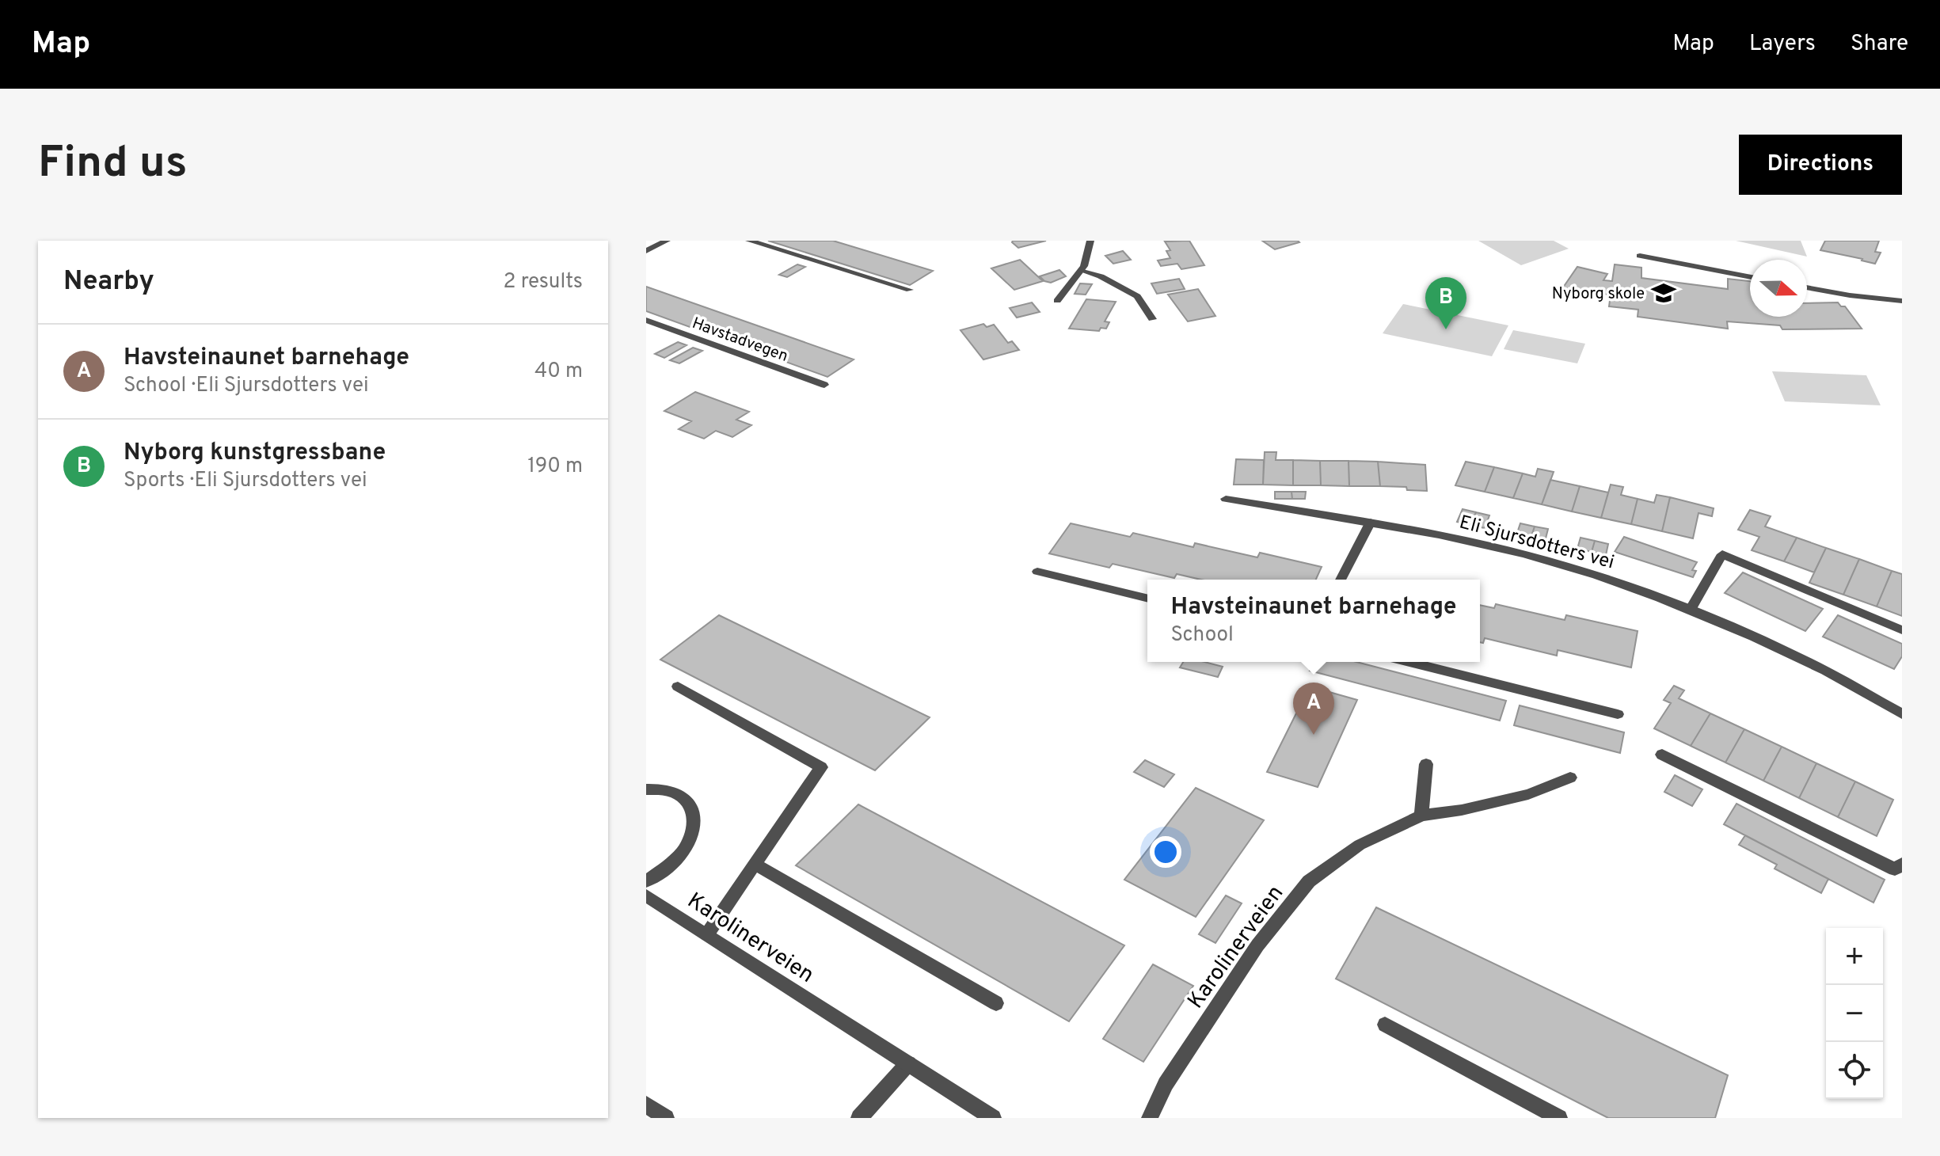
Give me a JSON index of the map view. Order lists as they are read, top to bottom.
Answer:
{
  "streets": {
    "street": ["Havstadvegen", "Eli Sjursdotters vei", "Karolinerveien"]
  },
  "places": {
    "school or university": ["Nyborg skole"]
  },
  "north": "right",
  "page": {
    "header": "Map",
    "nav": ["Map", "Layers", "Share"],
    "buttons": "Directions",
    "title": "Find us",
    "heading": ["Nearby", "2 results"],
    "pins": ["B", "A"],
    "list": [
      {
        "mark": "A",
        "name": "Havsteinaunet barnehage",
        "note": "School · Eli Sjursdotters vei",
        "value": "40 m"
      },
      {
        "mark": "B",
        "name": "Nyborg kunstgressbane",
        "note": "Sports · Eli Sjursdotters vei",
        "value": "190 m"
      }
    ],
    "popup": ["Havsteinaunet barnehage", "School"],
    "map_buttons": ["+", "−"]
  }
}
